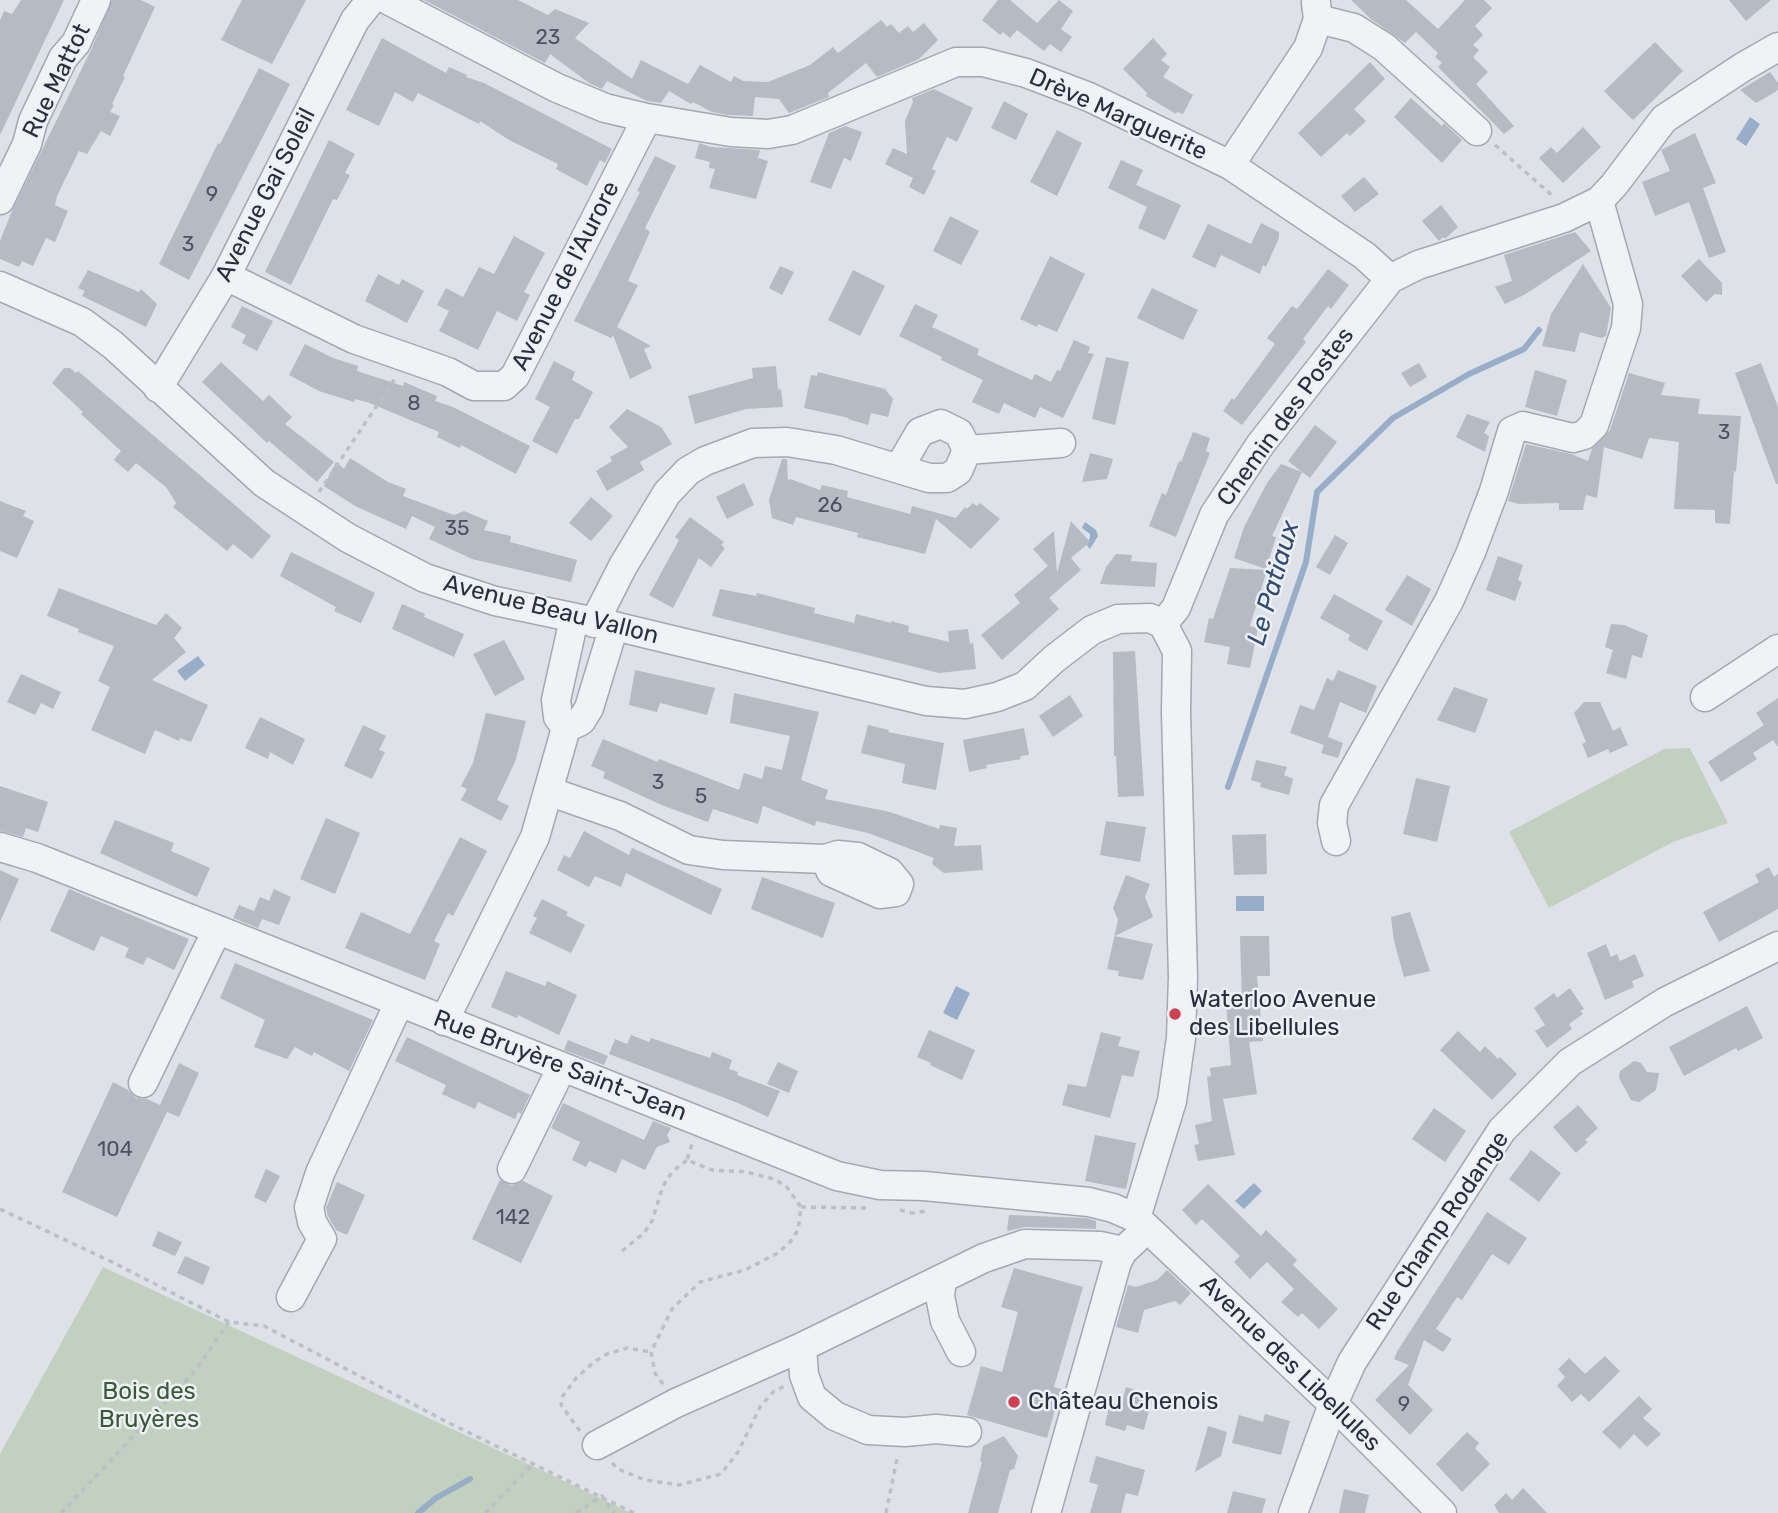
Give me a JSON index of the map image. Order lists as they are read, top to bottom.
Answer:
{
  "streets": {
    "street": [
      "Rue Mattot",
      "Drève Marguerite",
      "Avenue Gai Soleil",
      "Avenue de l'Aurore",
      "Chemin des Postes",
      "Avenue Beau Vallon",
      "Rue Bruyère Saint-Jean",
      "Rue Champ Rodange",
      "Avenue des Libellules"
    ]
  },
  "crossings": [
    ["Drève Marguerite", "Avenue de l'Aurore"],
    ["Drève Marguerite", "Chemin des Postes"],
    ["Avenue Gai Soleil", "Avenue de l'Aurore"],
    ["Avenue Gai Soleil", "Avenue Beau Vallon"],
    ["Chemin des Postes", "Avenue Beau Vallon"],
    ["Rue Bruyère Saint-Jean", "Avenue des Libellules"],
    ["Rue Champ Rodange", "Avenue des Libellules"]
  ],
  "water": ["Le Patiaux"],
  "parks": ["Bois des Bruyères"],
  "places": ["Waterloo Avenue des Libellules", "Château Chenois"],
  "house_numbers": [
    "23",
    "9",
    "3",
    "8",
    "3",
    "26",
    "35",
    "3",
    "5",
    "104",
    "142",
    "9"
  ]
}
